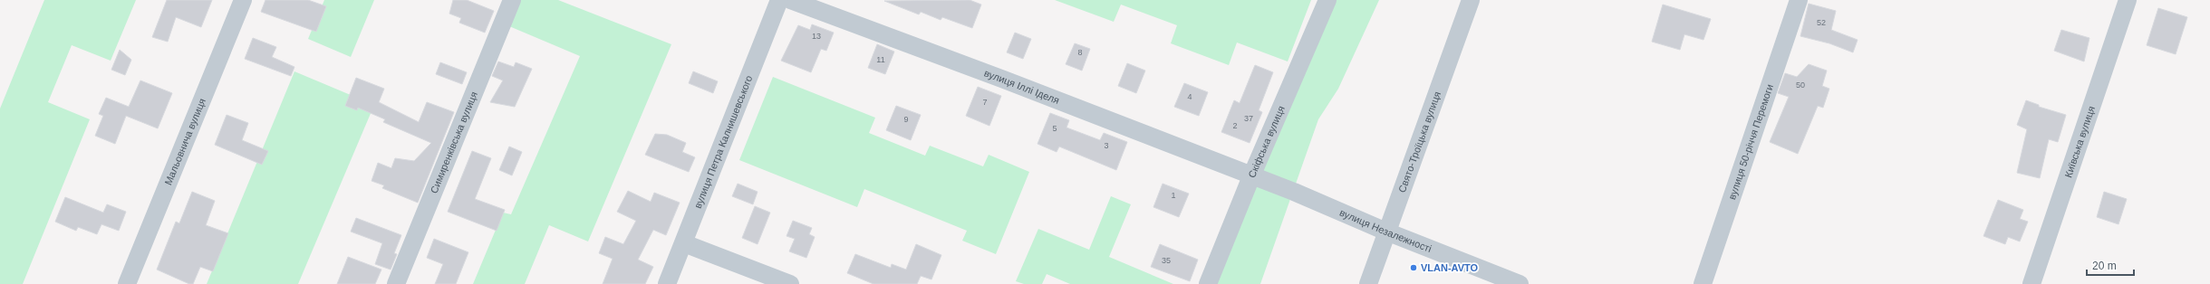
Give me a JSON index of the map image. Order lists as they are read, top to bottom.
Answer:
{
  "streets": {
    "street": [
      "вулиця Іллі Іделя",
      "Скіфська вулиця",
      "Мальовнича вулиця",
      "Симиренківська вулиця",
      "вулиця Петра Калнишевського",
      "Свято-Троїцька вулиця",
      "вулиця 50-річчя Перемоги",
      "Київська вулиця",
      "вулиця Незалежності"
    ]
  },
  "crossings": [
    ["вулиця Іллі Іделя", "Скіфська вулиця"],
    ["вулиця Іллі Іделя", "вулиця Незалежності"],
    ["Скіфська вулиця", "вулиця Незалежності"],
    ["Свято-Троїцька вулиця", "вулиця Незалежності"]
  ],
  "places": ["VLAN-AVTO"],
  "house_numbers": [
    "52",
    "13",
    "8",
    "11",
    "50",
    "4",
    "7",
    "37",
    "9",
    "2",
    "5",
    "3",
    "1",
    "35"
  ],
  "scale_bar": "20 m"
}
